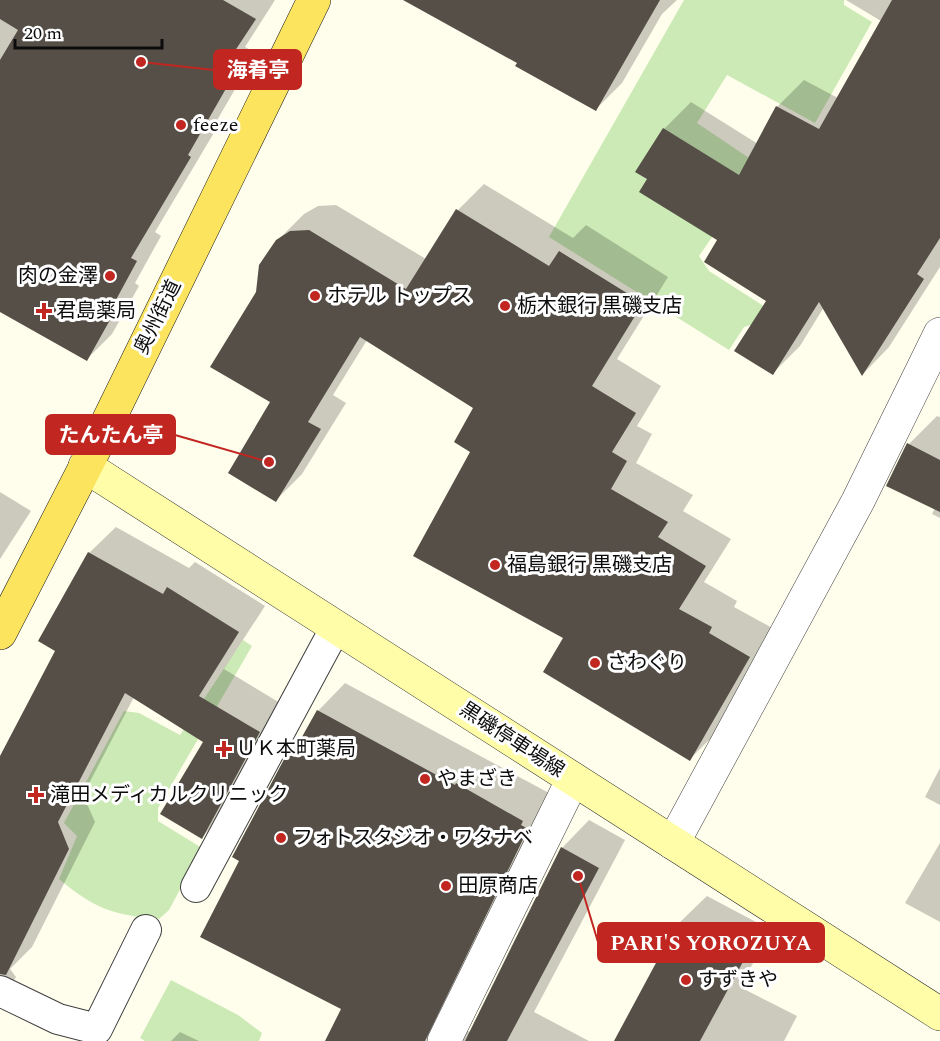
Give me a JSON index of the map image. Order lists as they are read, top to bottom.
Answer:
{
  "streets": {
    "main road": ["奥州街道", "黒磯停車場線"]
  },
  "crossings": [
    ["奥州街道", "黒磯停車場線"]
  ],
  "places": {
    "other": [
      "海肴亭",
      "feeze",
      "肉の金澤",
      "ホテル トップス",
      "栃木銀行 黒磯支店",
      "たんたん亭",
      "福島銀行 黒磯支店",
      "さわぐり",
      "やまざき",
      "フォトスタジオ・ワタナベ",
      "PARI'S YOROZUYA",
      "田原商店",
      "すずきや"
    ],
    "health": ["君島薬局", "ＵＫ本町薬局", "滝田メディカルクリニック"]
  },
  "scale_bar": "20 m"
}
